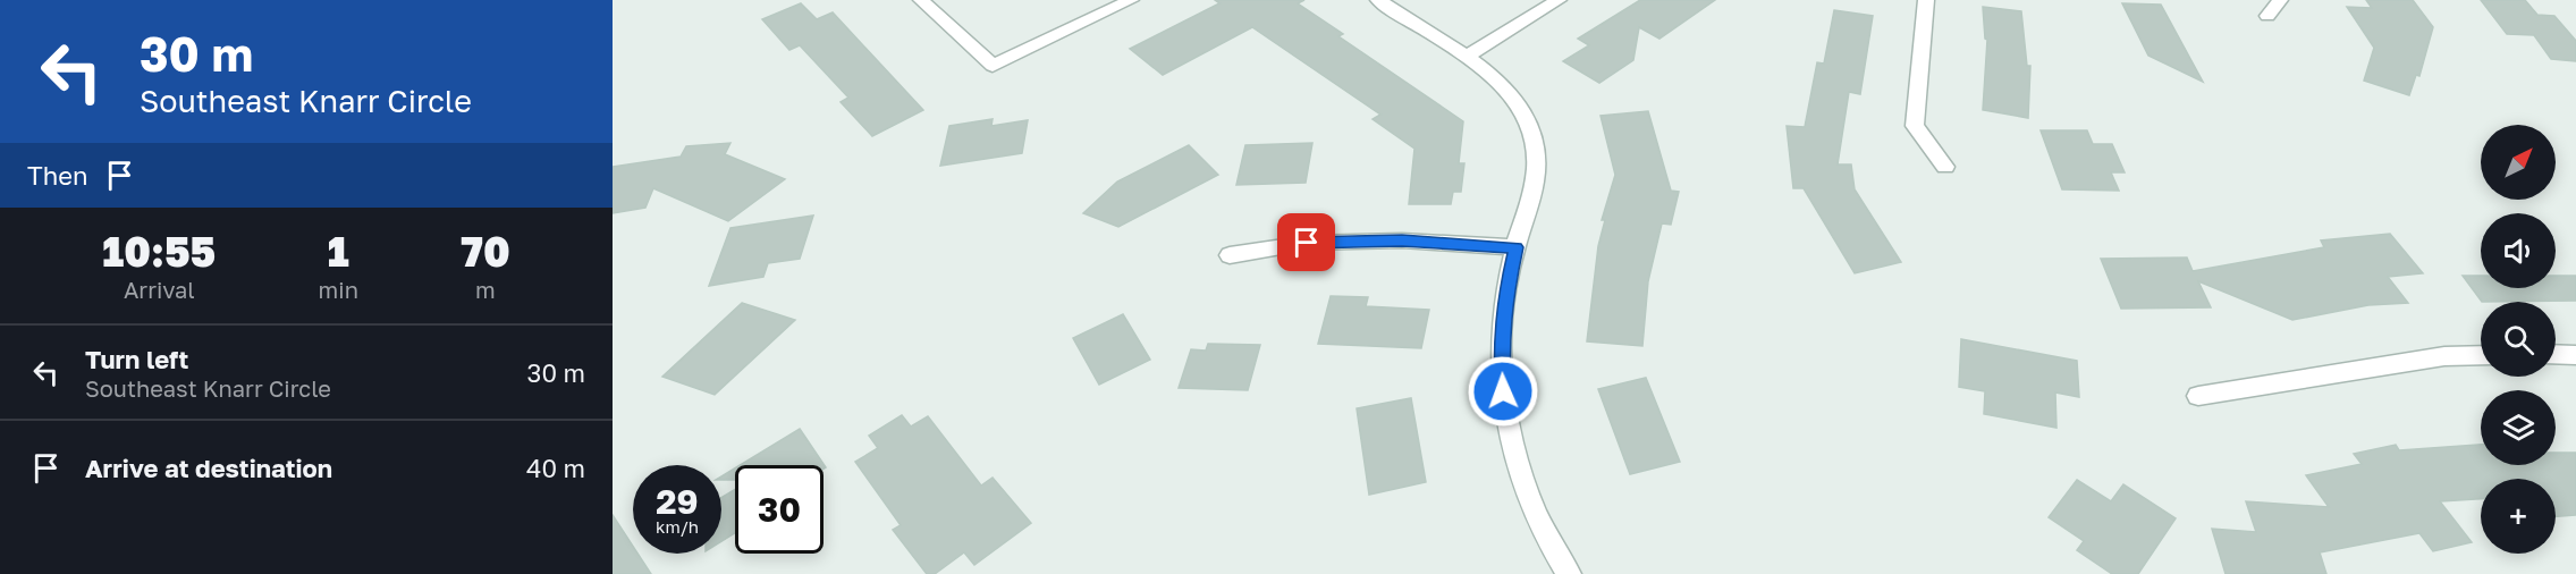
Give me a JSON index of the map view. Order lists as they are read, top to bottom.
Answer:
{
  "north": "top right",
  "page": {
    "turn": ["30 m", "Southeast Knarr Circle"],
    "map_buttons": "+",
    "then": "Then",
    "eta": [
      "10:55",
      "Arrival",
      "1",
      "min",
      "70",
      "m"
    ],
    "list": [
      {
        "name": "Turn left",
        "note": "Southeast Knarr Circle",
        "value": "30 m"
      },
      {
        "name": "Arrive at destination",
        "value": "40 m"
      }
    ],
    "speed": "29 km/h",
    "limit": "30"
  }
}
